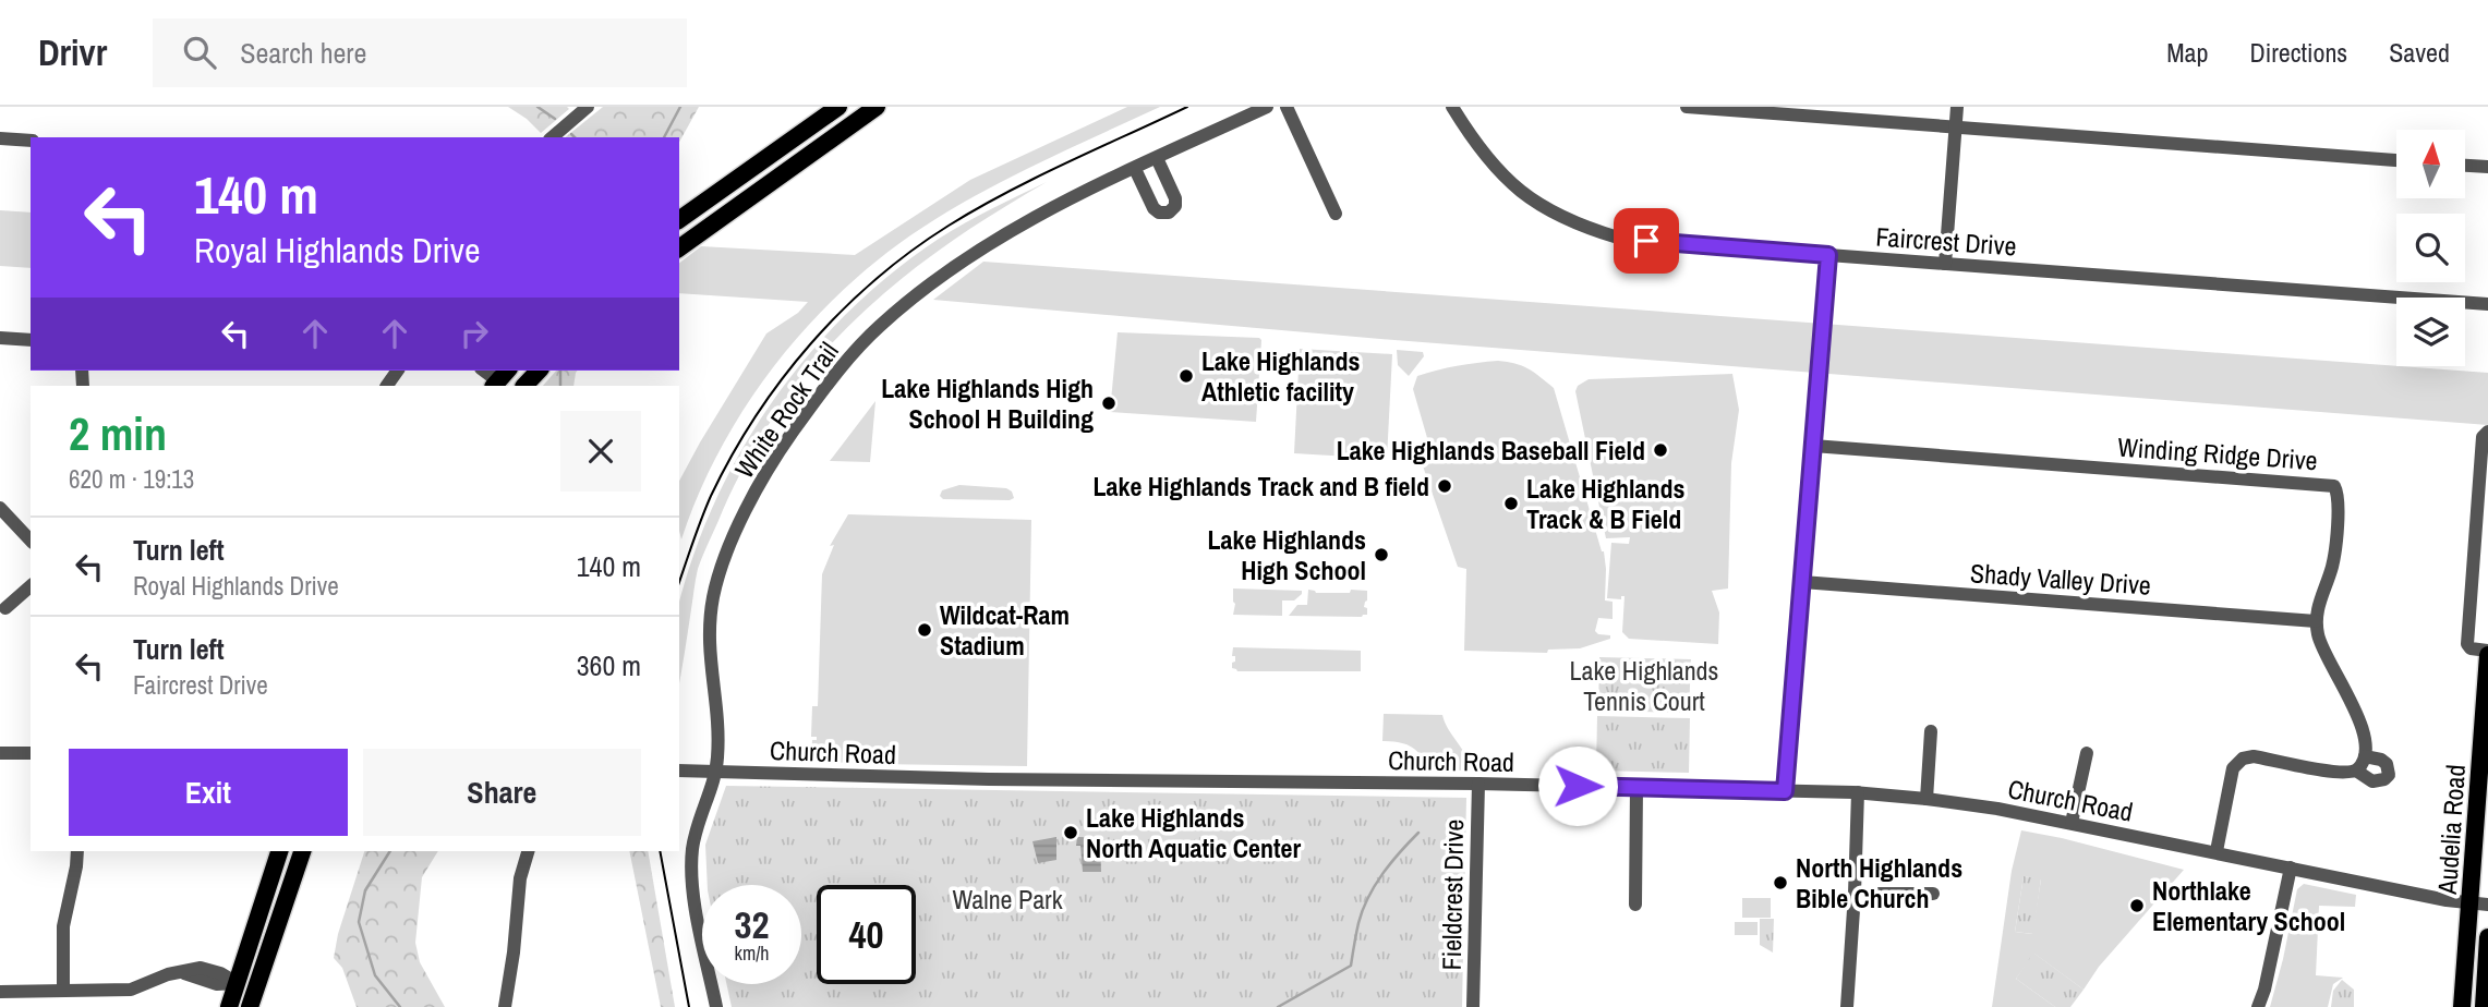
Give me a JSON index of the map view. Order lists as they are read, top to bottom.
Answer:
{
  "streets": {
    "main road": ["Audelia Road"],
    "street": [
      "Faircrest Drive",
      "White Rock Trail",
      "Winding Ridge Drive",
      "Shady Valley Drive",
      "Church Road",
      "Fieldcrest Drive"
    ]
  },
  "crossings": [
    ["White Rock Trail", "Church Road"],
    ["Winding Ridge Drive", "Shady Valley Drive"],
    ["Church Road", "Audelia Road"],
    ["Church Road", "Fieldcrest Drive"]
  ],
  "parks": ["Lake Highlands Tennis Court", "Walne Park"],
  "places": [
    "Lake Highlands Athletic facility",
    "Lake Highlands High School H Building",
    "Lake Highlands Baseball Field",
    "Lake Highlands Track and B field",
    "Lake Highlands Track & B Field",
    "Lake Highlands High School",
    "Wildcat-Ram Stadium",
    "Lake Highlands North Aquatic Center",
    "North Highlands Bible Church",
    "Northlake Elementary School"
  ],
  "north": "top",
  "page": {
    "header": "Drivr",
    "search": "Search here",
    "nav": ["Map", "Directions", "Saved"],
    "turn": ["140 m", "Royal Highlands Drive"],
    "heading": ["2 min", "620 m · 19:13"],
    "list": [
      {
        "name": "Turn left",
        "note": "Royal Highlands Drive",
        "value": "140 m"
      },
      {
        "name": "Turn left",
        "note": "Faircrest Drive",
        "value": "360 m"
      }
    ],
    "buttons": ["Exit", "Share"],
    "speed": "32 km/h",
    "limit": "40"
  }
}
